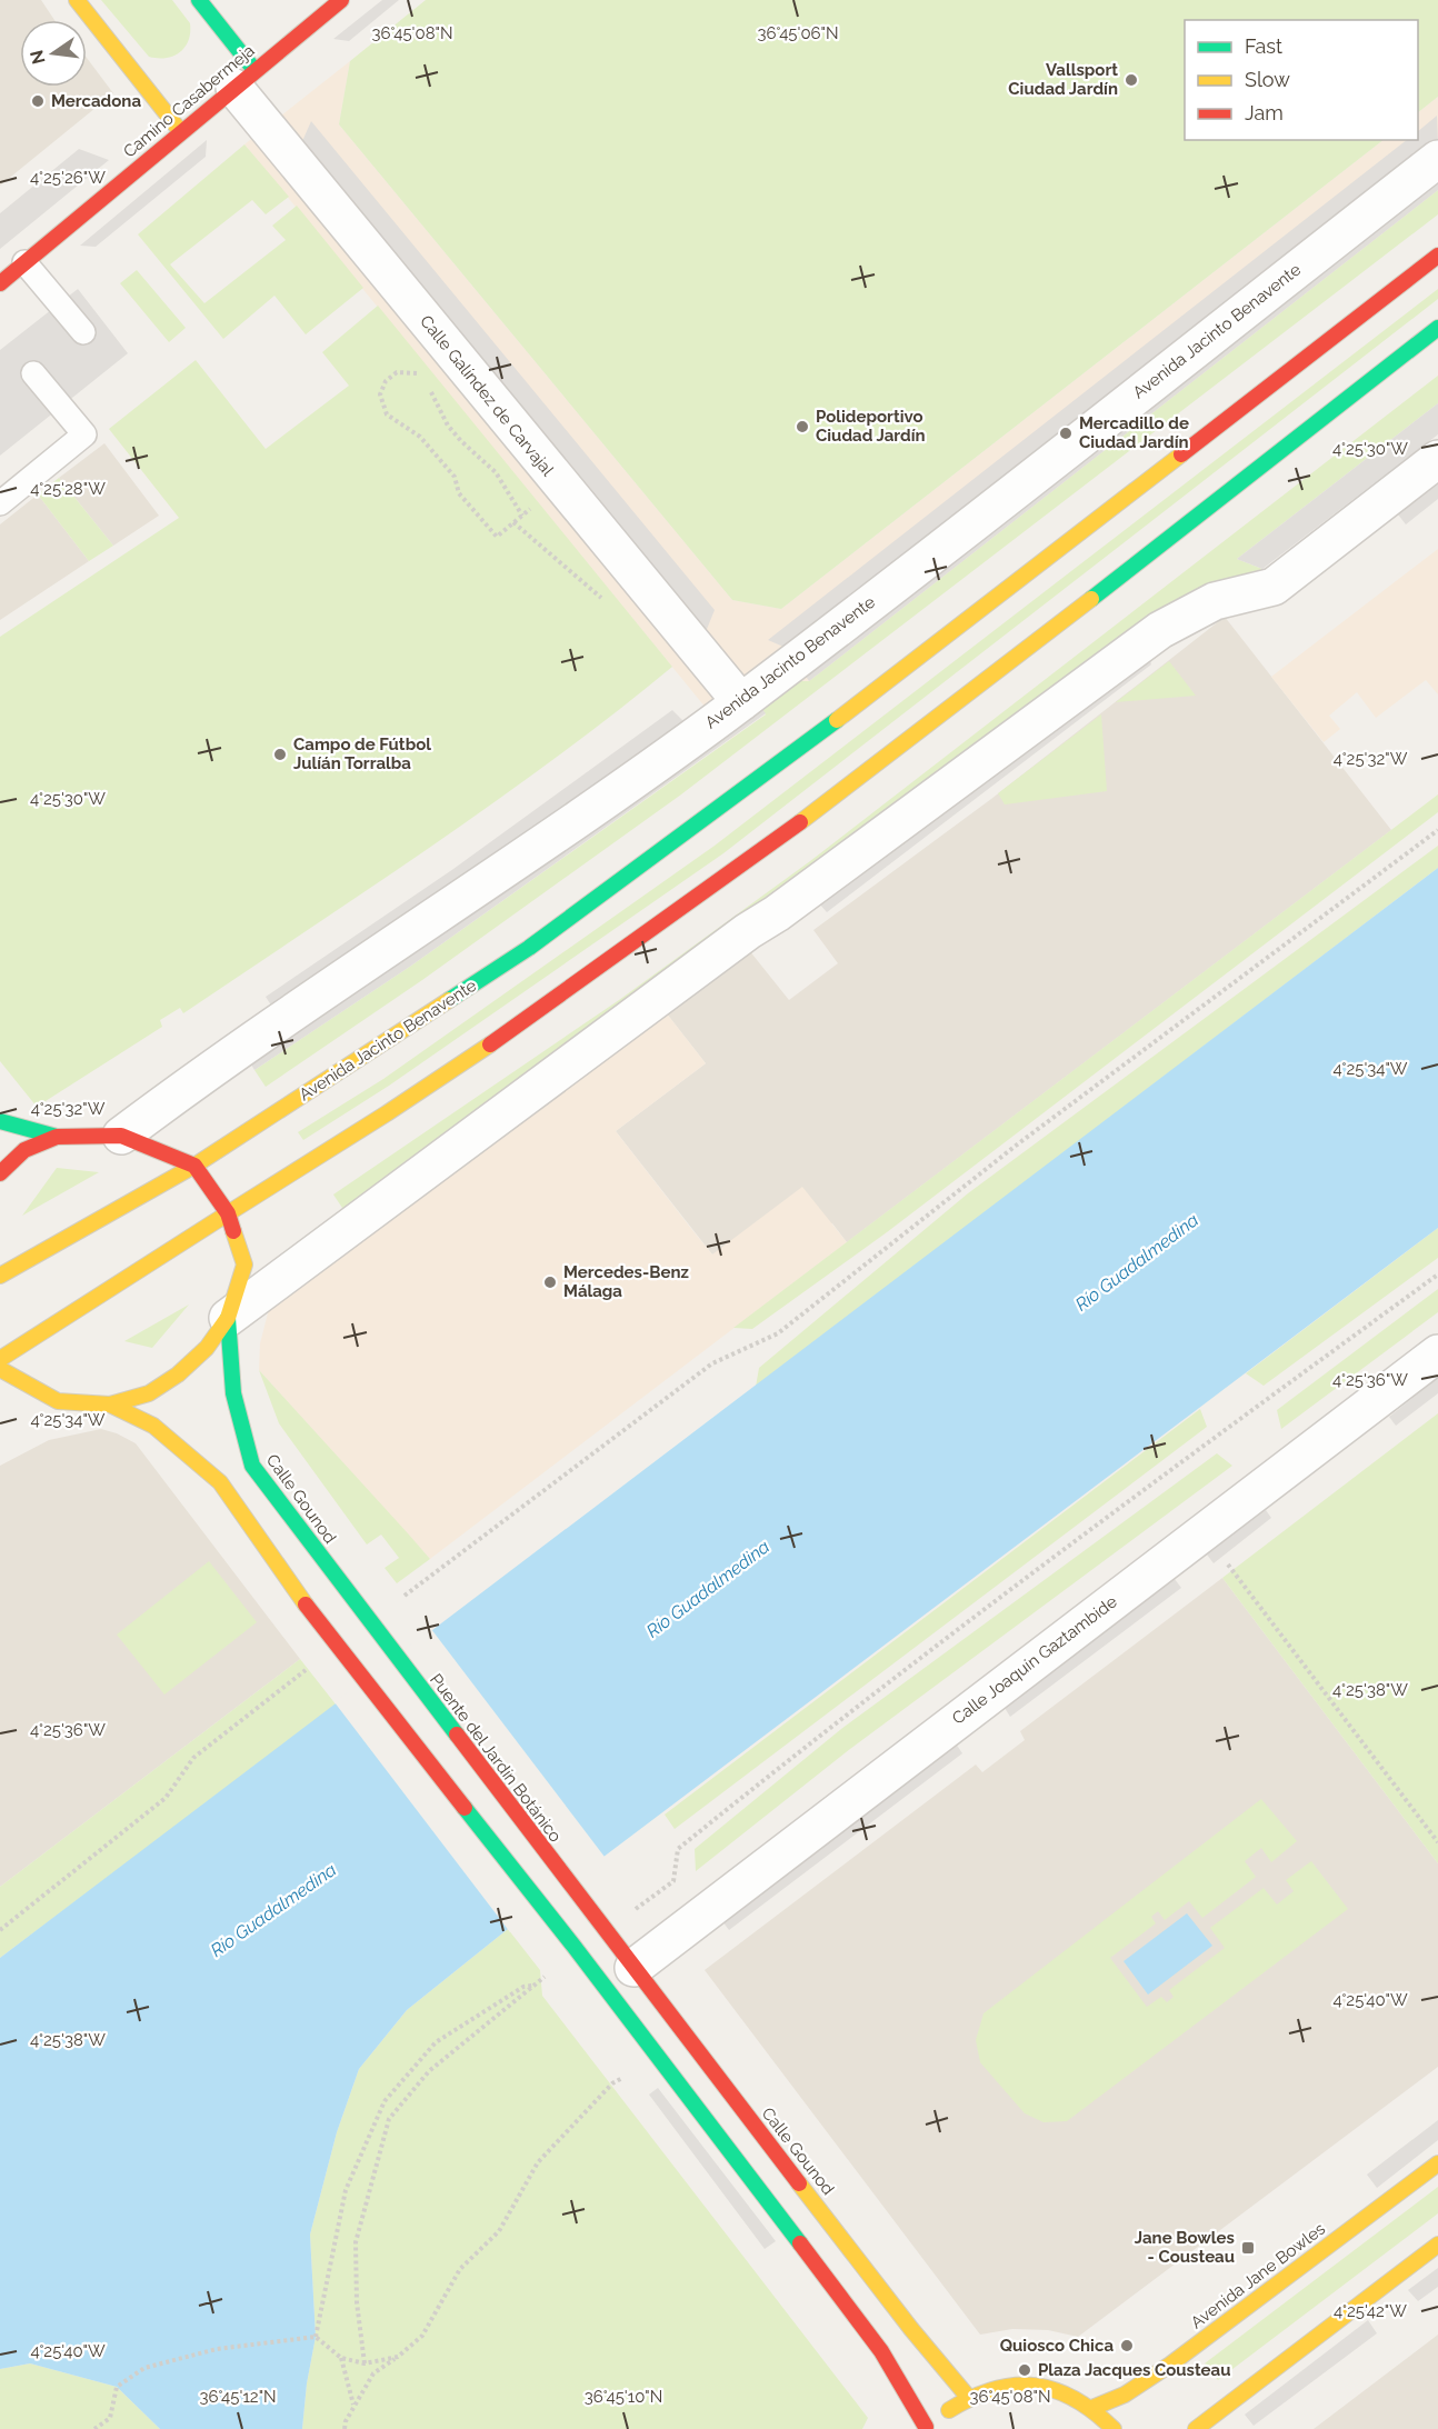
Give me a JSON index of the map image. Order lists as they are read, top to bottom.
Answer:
{
  "streets": {
    "main road": [
      "Camino Casabermeja",
      "Avenida Jacinto Benavente",
      "Calle Galíndez de Carvajal",
      "Calle Gounod",
      "Puente del Jardín Botánico",
      "Avenida Jane Bowles"
    ],
    "street": ["Calle Joaquín Gaztambide"]
  },
  "crossings": [
    ["Camino Casabermeja", "Calle Galíndez de Carvajal"],
    ["Avenida Jacinto Benavente", "Calle Galíndez de Carvajal"],
    ["Calle Gounod", "Calle Joaquín Gaztambide"],
    ["Calle Gounod", "Puente del Jardín Botánico"]
  ],
  "water": ["Río Guadalmedina"],
  "places": {
    "other": [
      "Vallsport Ciudad Jardín",
      "Mercadona",
      "Polideportivo Ciudad Jardín",
      "Mercadillo de Ciudad Jardín",
      "Campo de Fútbol Julíán Torralba",
      "Mercedes-Benz Málaga",
      "Quiosco Chica",
      "Plaza Jacques Cousteau"
    ],
    "transit": ["Jane Bowles - Cousteau"]
  },
  "legend": ["Fast", "Slow", "Jam"],
  "north": "left",
  "coordinates": [
    "36°45'08\"N",
    "36°45'06\"N",
    "4°25'26\"W",
    "4°25'30\"W",
    "4°25'28\"W",
    "4°25'32\"W",
    "4°25'34\"W",
    "4°25'36\"W",
    "4°25'38\"W",
    "4°25'40\"W",
    "4°25'42\"W",
    "36°45'12\"N",
    "36°45'10\"N"
  ]
}
